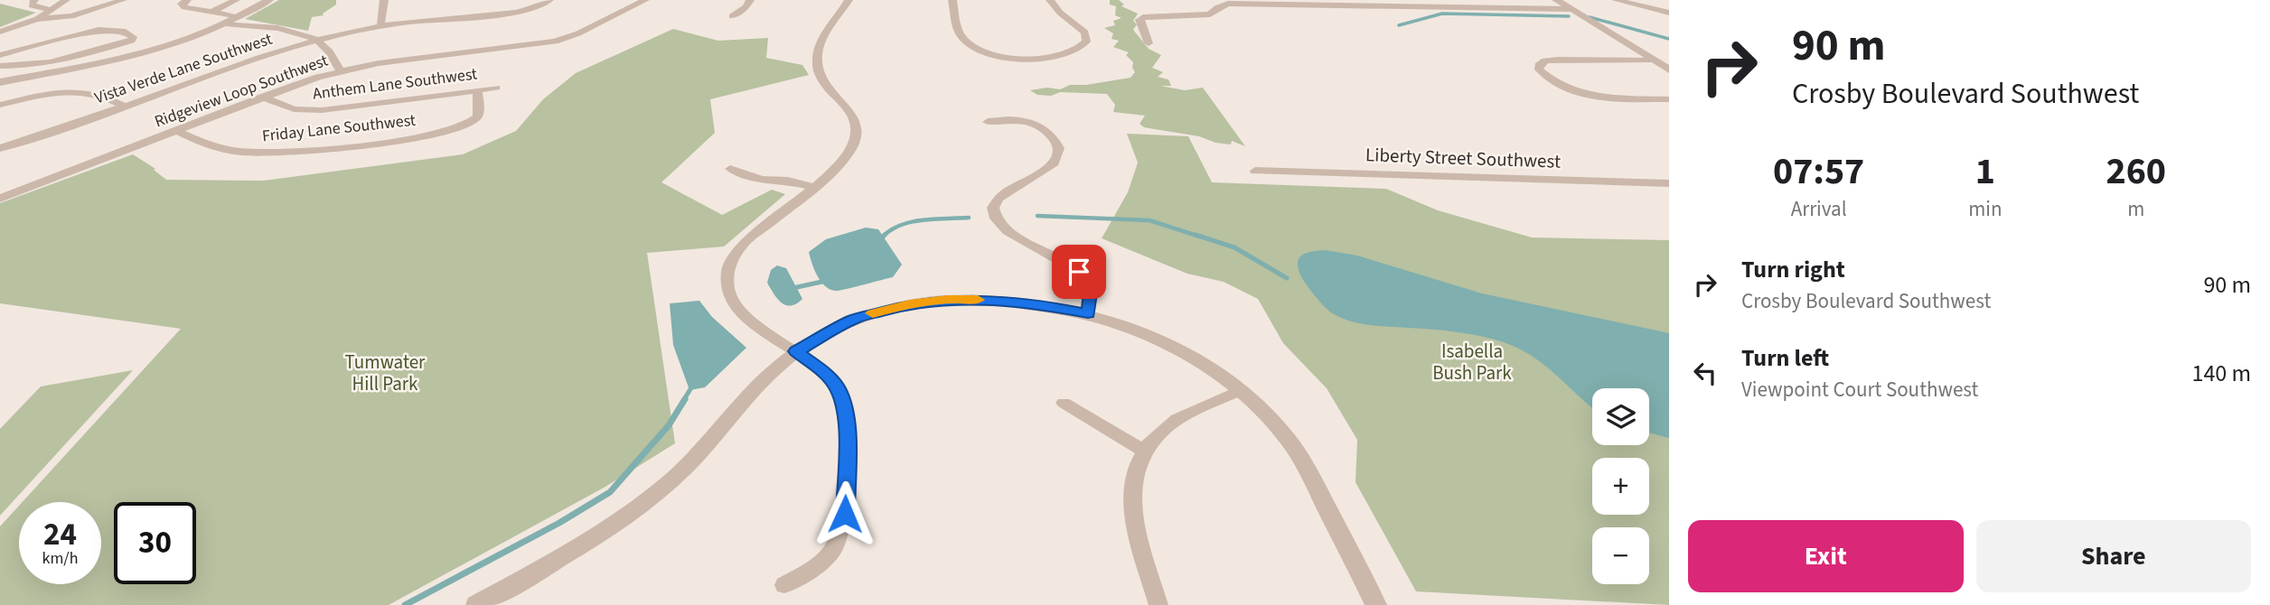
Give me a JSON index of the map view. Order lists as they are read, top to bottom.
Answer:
{
  "streets": {
    "street": [
      "Vista Verde Lane Southwest",
      "Anthem Lane Southwest",
      "Ridgeview Loop Southwest",
      "Friday Lane Southwest",
      "Liberty Street Southwest"
    ]
  },
  "crossings": [
    ["Anthem Lane Southwest", "Ridgeview Loop Southwest"],
    ["Anthem Lane Southwest", "Friday Lane Southwest"],
    ["Ridgeview Loop Southwest", "Friday Lane Southwest"]
  ],
  "parks": ["Isabella Bush Park", "Tumwater Hill Park"],
  "page": {
    "turn": ["90 m", "Crosby Boulevard Southwest"],
    "eta": [
      "07:57",
      "Arrival",
      "1",
      "min",
      "260",
      "m"
    ],
    "list": [
      {
        "name": "Turn right",
        "note": "Crosby Boulevard Southwest",
        "value": "90 m"
      },
      {
        "name": "Turn left",
        "note": "Viewpoint Court Southwest",
        "value": "140 m"
      }
    ],
    "map_buttons": ["+", "−"],
    "speed": "24 km/h",
    "limit": "30",
    "buttons": ["Exit", "Share"]
  }
}
